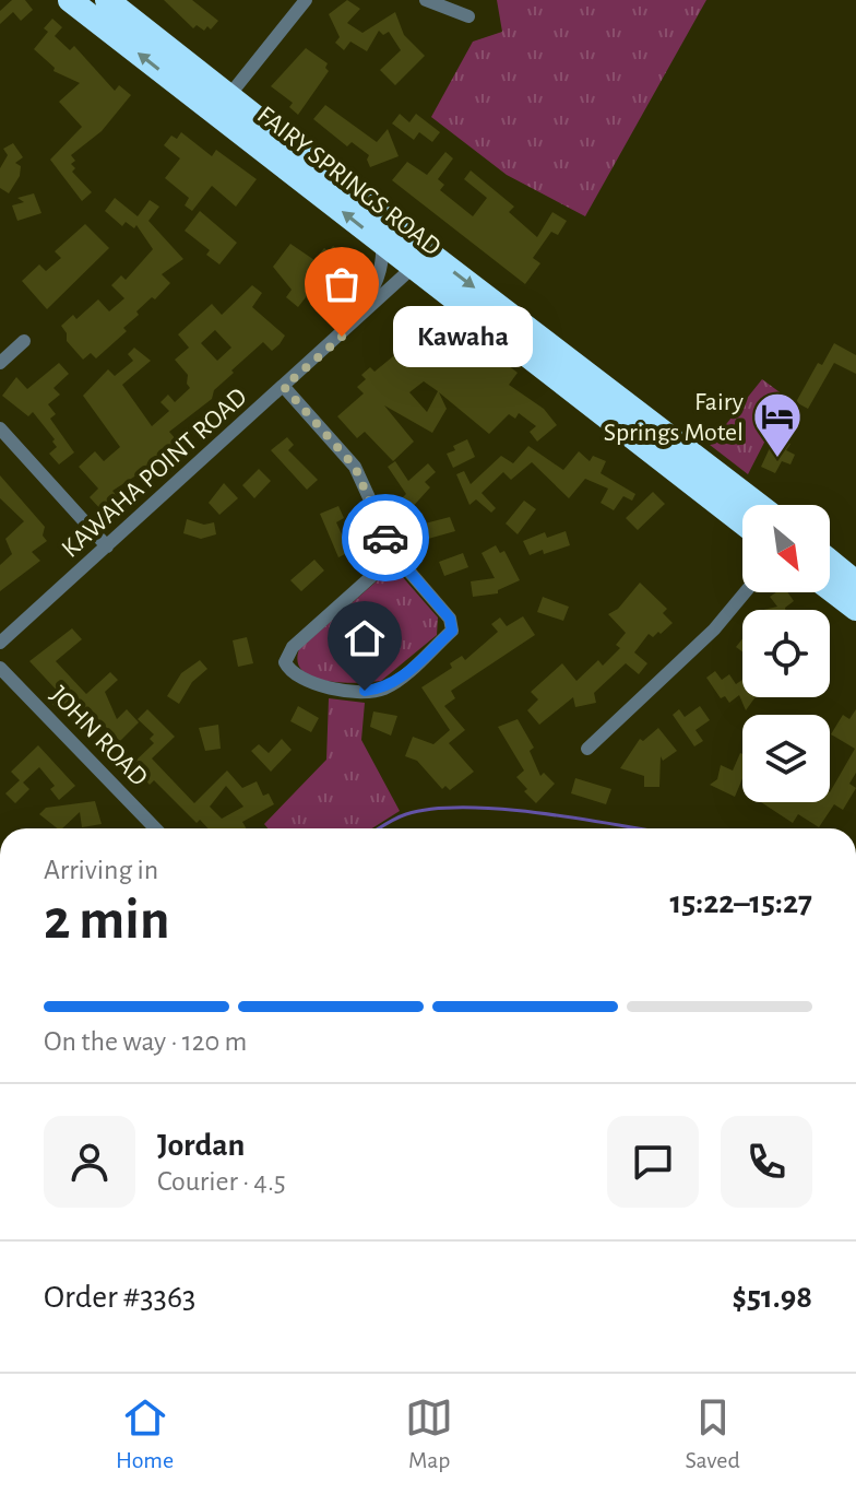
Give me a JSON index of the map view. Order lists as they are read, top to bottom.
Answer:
{
  "streets": {
    "highway": ["FAIRY SPRINGS ROAD"],
    "street": ["KAWAHA POINT ROAD", "JOHN ROAD"]
  },
  "crossings": [
    ["FAIRY SPRINGS ROAD", "KAWAHA POINT ROAD"]
  ],
  "places": {
    "other": ["Kawaha"],
    "hotel": ["Fairy Springs Motel"]
  },
  "north": "bottom right",
  "page": {
    "bubble": "Kawaha",
    "heading": ["2 min", "Arriving in", "15:22–15:27"],
    "panel": [
      "Jordan",
      "Courier · 4.5",
      "Order #3363",
      "$51.98"
    ],
    "bar": "On the way · 120 m",
    "tabs": ["Home", "Map", "Saved"]
  }
}
